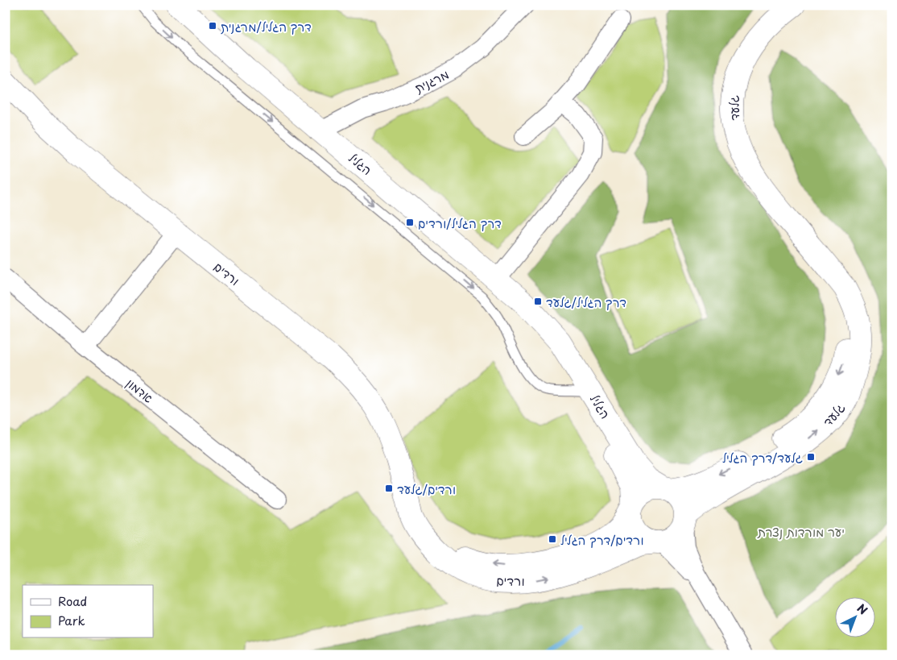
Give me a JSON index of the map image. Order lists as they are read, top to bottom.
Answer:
{
  "streets": {
    "street": [
      "מרגנית",
      "גלעד",
      "הגליל",
      "ורדים",
      "אדמון"
    ]
  },
  "crossings": [
    ["מרגנית", "הגליל"],
    ["גלעד", "הגליל"],
    ["גלעד", "ורדים"],
    ["הגליל", "ורדים"]
  ],
  "parks": ["יער מורדות נצרת"],
  "places": {
    "transit": [
      "דרך הגליל/מרגנית",
      "דרך הגליל/ורדים",
      "דרך הגליל/גלעד",
      "גלעד/דרך הגליל",
      "ורדים/גלעד",
      "ורדים/דרך הגליל"
    ]
  },
  "legend": ["Road", "Park"],
  "north": "top right"
}
